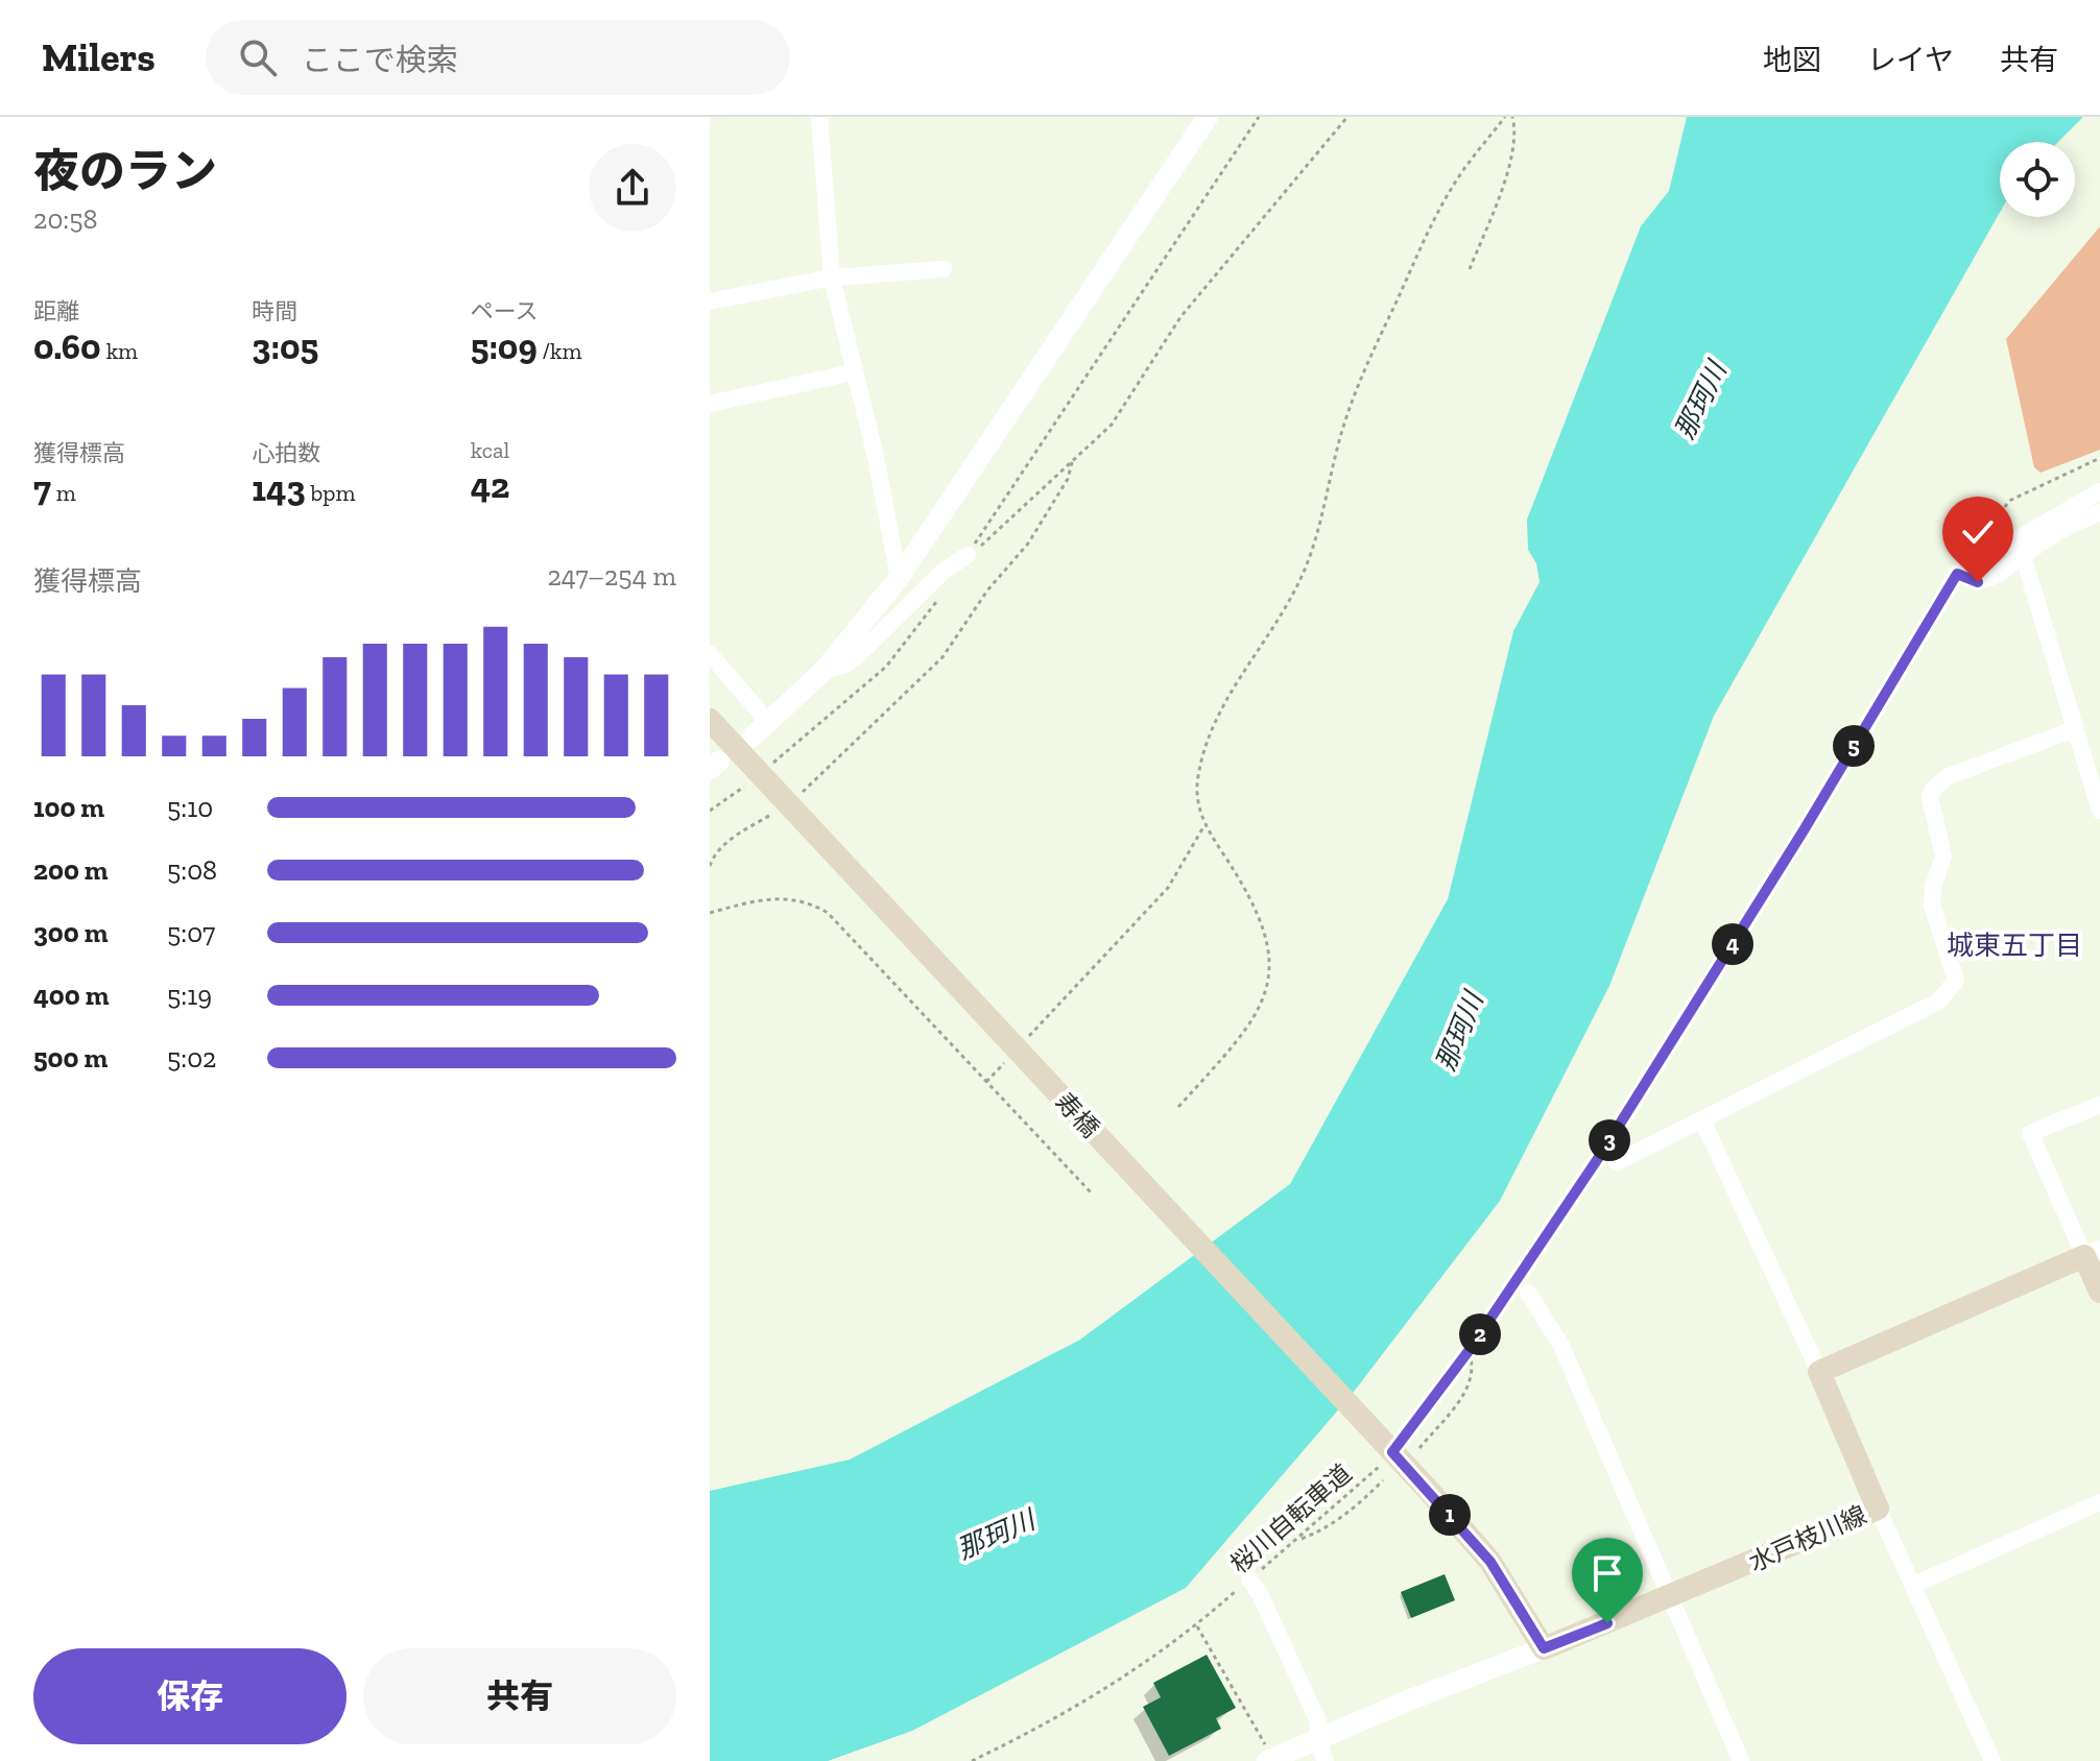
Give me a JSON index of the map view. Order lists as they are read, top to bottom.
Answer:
{
  "streets": {
    "main road": ["寿橋", "水戸枝川線"],
    "path": ["桜川自転車道"]
  },
  "crossings": [
    ["寿橋", "桜川自転車道"]
  ],
  "districts": ["城東五丁目"],
  "water": ["那珂川"],
  "page": {
    "header": "Milers",
    "search": "ここで検索",
    "nav": ["地図", "レイヤ", "共有"],
    "heading": ["夜のラン", "20:58"],
    "stats": [
      ["距離", "0.60 km"],
      ["時間", "3:05"],
      ["ペース", "5:09 /km"],
      ["獲得標高", "7 m"],
      ["心拍数", "143 bpm"],
      ["kcal", "42"]
    ],
    "chart": ["獲得標高", "247–254 m"],
    "pins": [
      "5",
      "4",
      "3",
      "2",
      "1"
    ],
    "list": [
      {
        "name": "100 m",
        "note": "5:10"
      },
      {
        "name": "200 m",
        "note": "5:08"
      },
      {
        "name": "300 m",
        "note": "5:07"
      },
      {
        "name": "400 m",
        "note": "5:19"
      },
      {
        "name": "500 m",
        "note": "5:02"
      }
    ],
    "buttons": ["保存", "共有"]
  }
}
